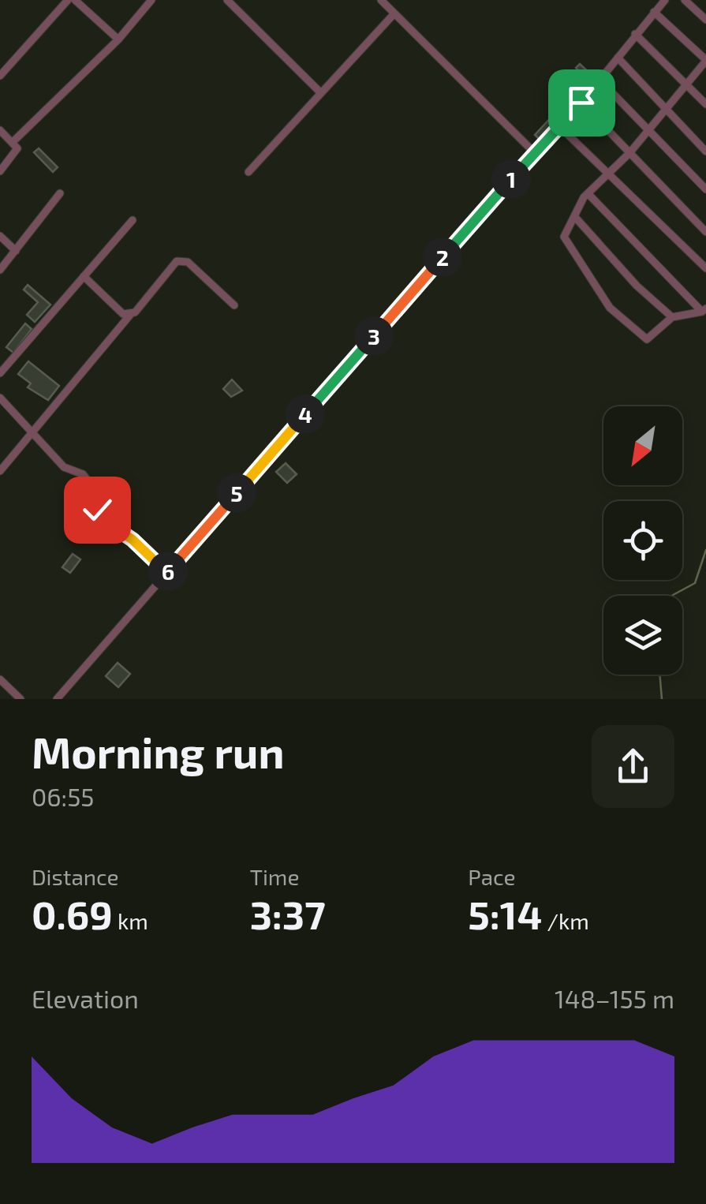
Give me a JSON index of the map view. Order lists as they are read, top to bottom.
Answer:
{
  "north": "bottom left",
  "page": {
    "pins": [
      "1",
      "2",
      "3",
      "4",
      "5",
      "6"
    ],
    "heading": ["Morning run", "06:55"],
    "stats": [
      ["Distance", "0.69 km"],
      ["Time", "3:37"],
      ["Pace", "5:14 /km"]
    ],
    "chart": ["Elevation", "148–155 m"]
  }
}
